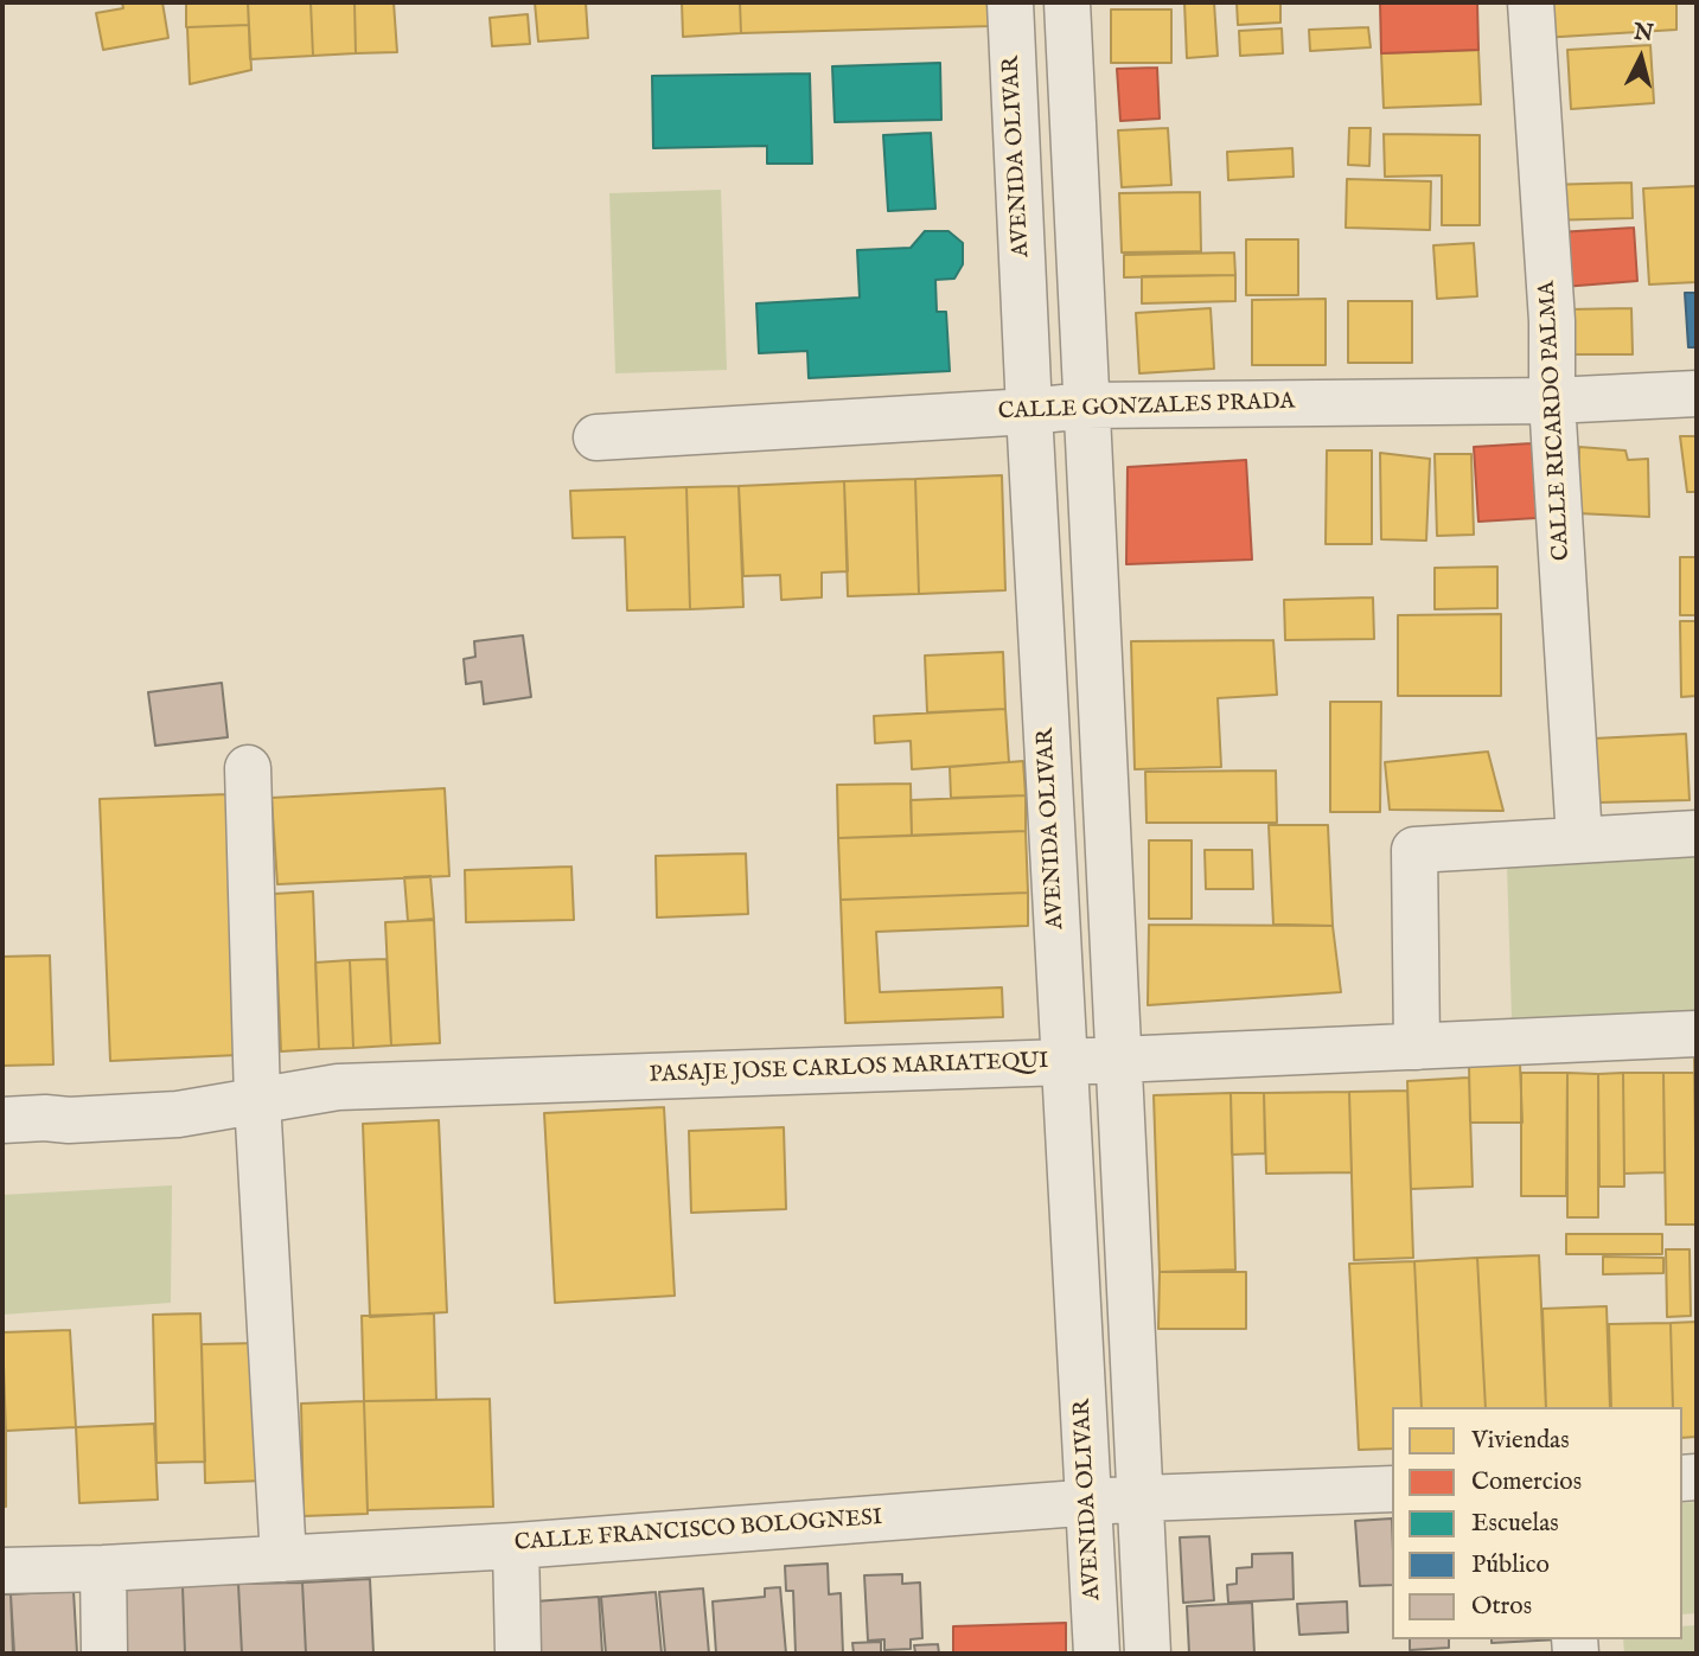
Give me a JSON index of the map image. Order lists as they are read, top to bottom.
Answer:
{
  "streets": {
    "street": [
      "AVENIDA OLIVAR",
      "CALLE GONZALES PRADA",
      "CALLE RICARDO PALMA",
      "PASAJE JOSE CARLOS MARIATEQUI",
      "CALLE FRANCISCO BOLOGNESI"
    ]
  },
  "crossings": [
    ["AVENIDA OLIVAR", "CALLE GONZALES PRADA"],
    ["AVENIDA OLIVAR", "PASAJE JOSE CARLOS MARIATEQUI"],
    ["AVENIDA OLIVAR", "CALLE FRANCISCO BOLOGNESI"],
    ["CALLE GONZALES PRADA", "CALLE RICARDO PALMA"]
  ],
  "legend": [
    "Viviendas",
    "Comercios",
    "Escuelas",
    "Público",
    "Otros"
  ],
  "north": "top"
}
